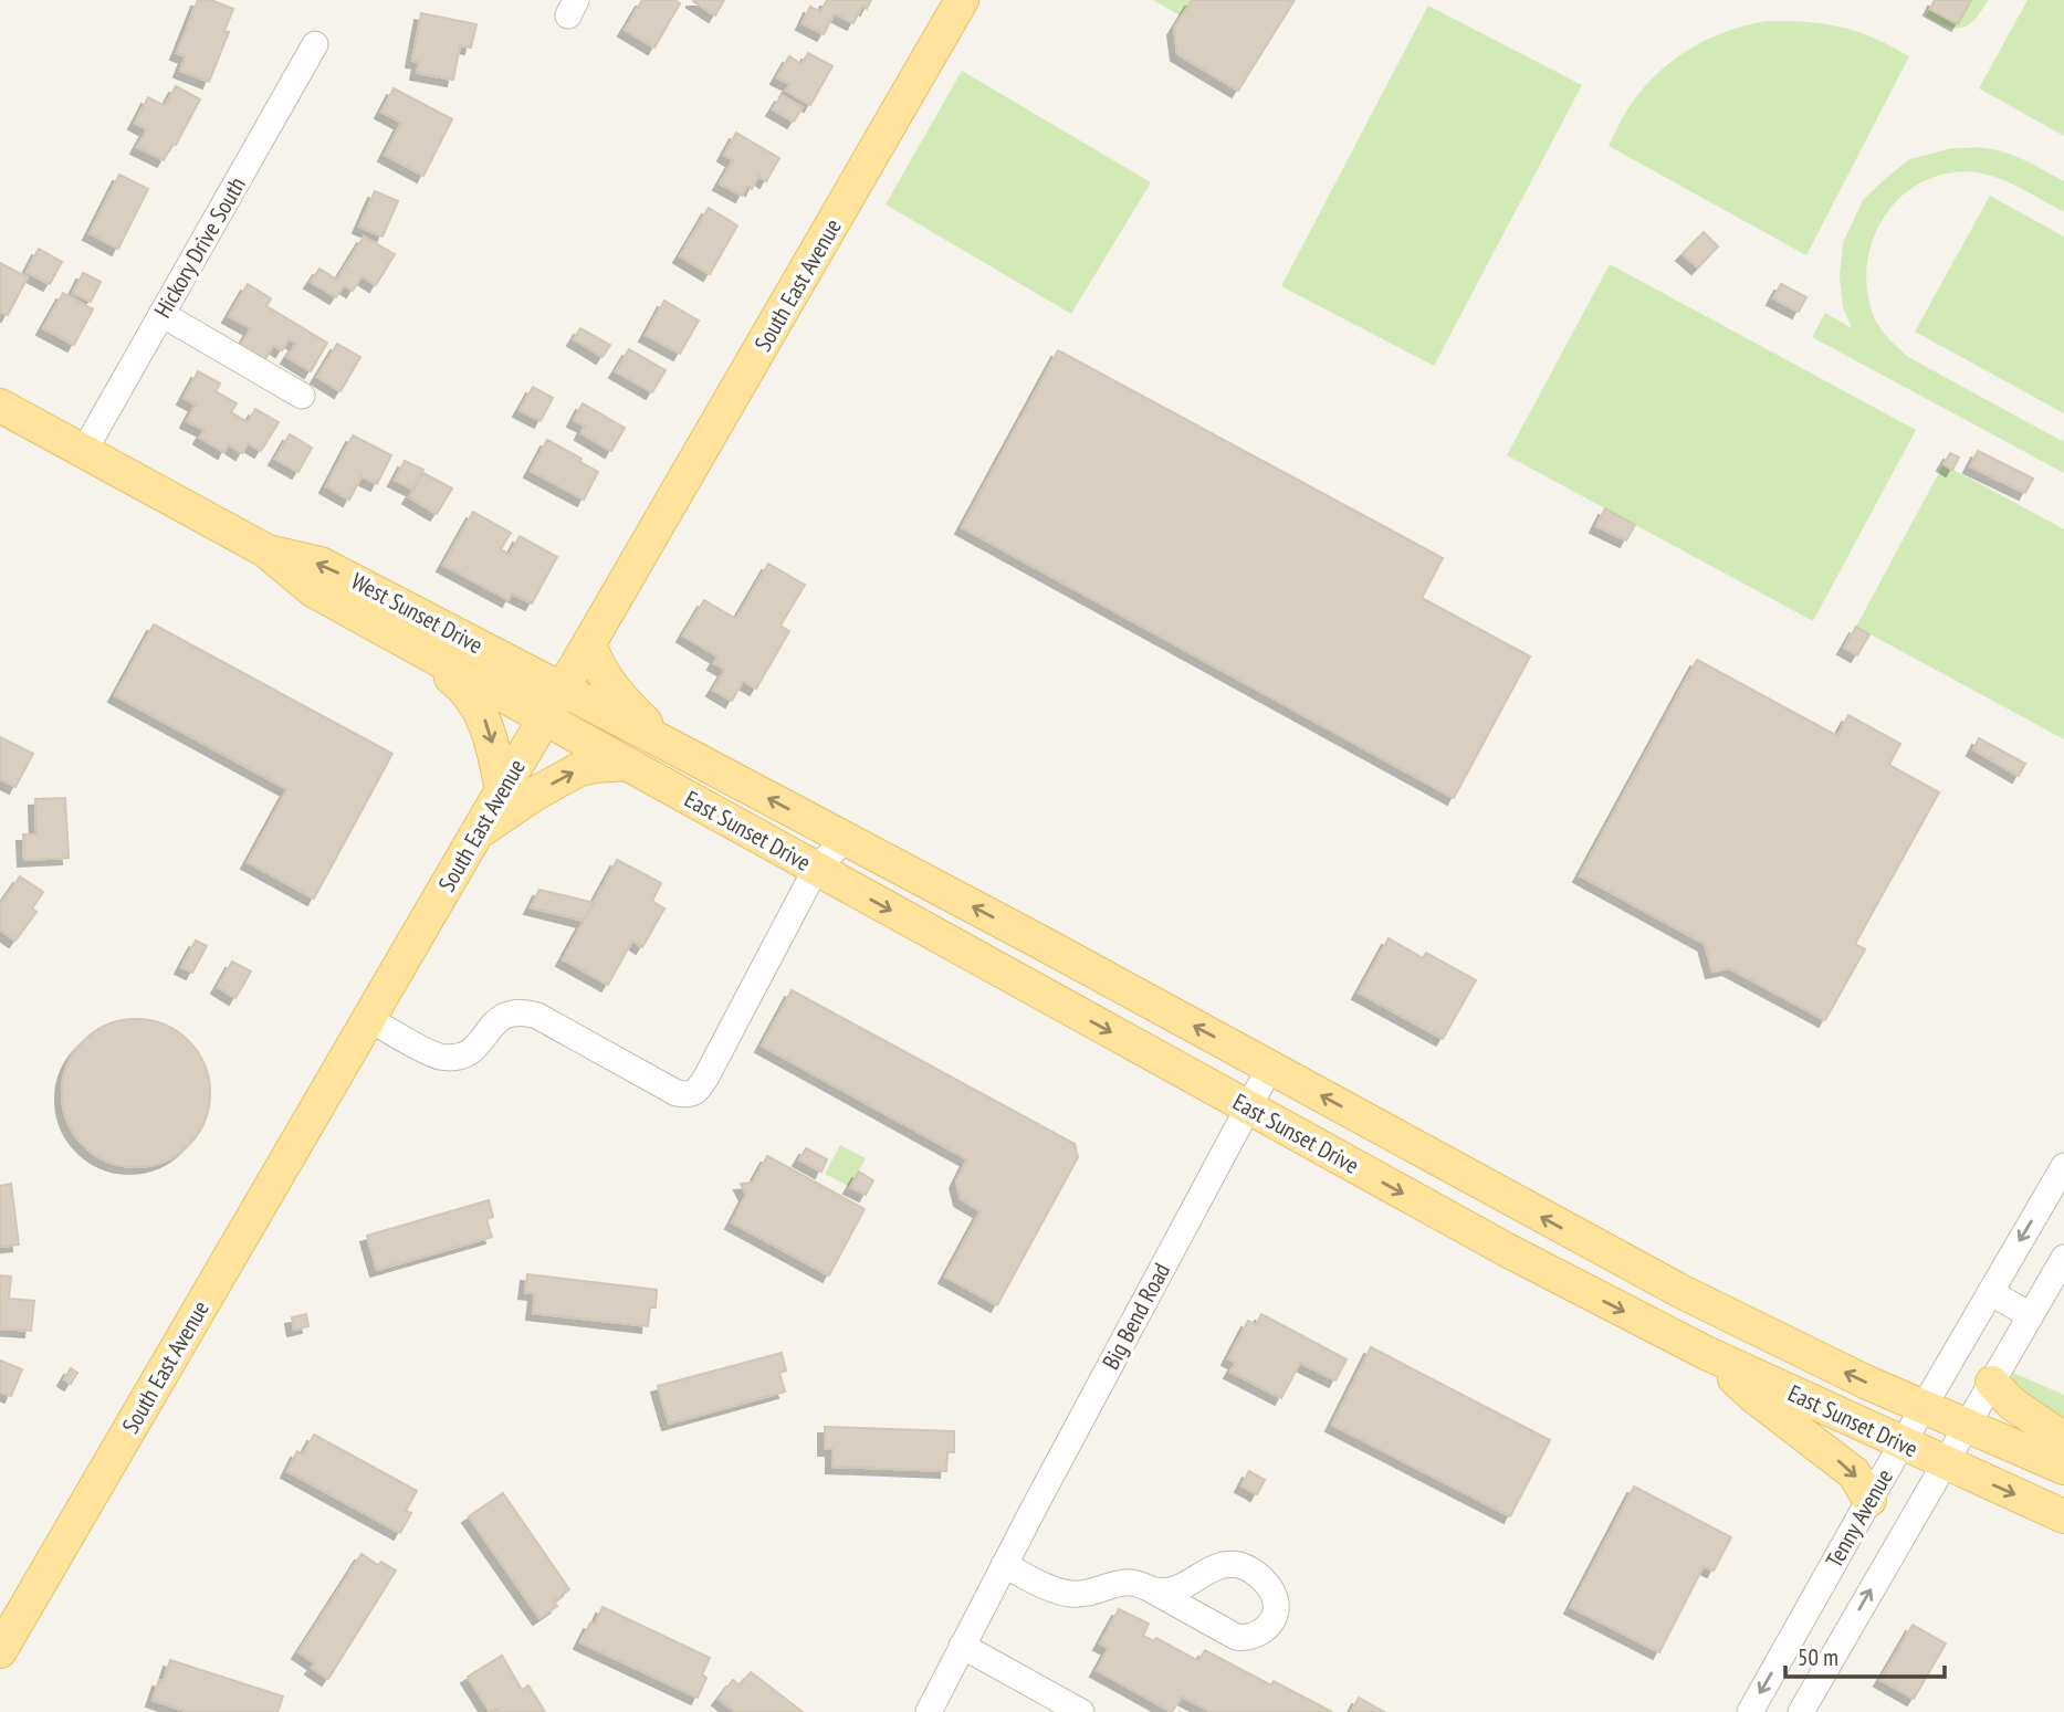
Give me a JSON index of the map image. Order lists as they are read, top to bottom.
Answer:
{
  "streets": {
    "main road": ["South East Avenue", "West Sunset Drive", "East Sunset Drive"],
    "street": ["Hickory Drive South", "Big Bend Road", "Tenny Avenue"]
  },
  "crossings": [
    ["Hickory Drive South", "West Sunset Drive"],
    ["South East Avenue", "West Sunset Drive"],
    ["South East Avenue", "East Sunset Drive"],
    ["West Sunset Drive", "East Sunset Drive"],
    ["East Sunset Drive", "Big Bend Road"],
    ["East Sunset Drive", "Tenny Avenue"]
  ],
  "scale_bar": "50 m"
}
